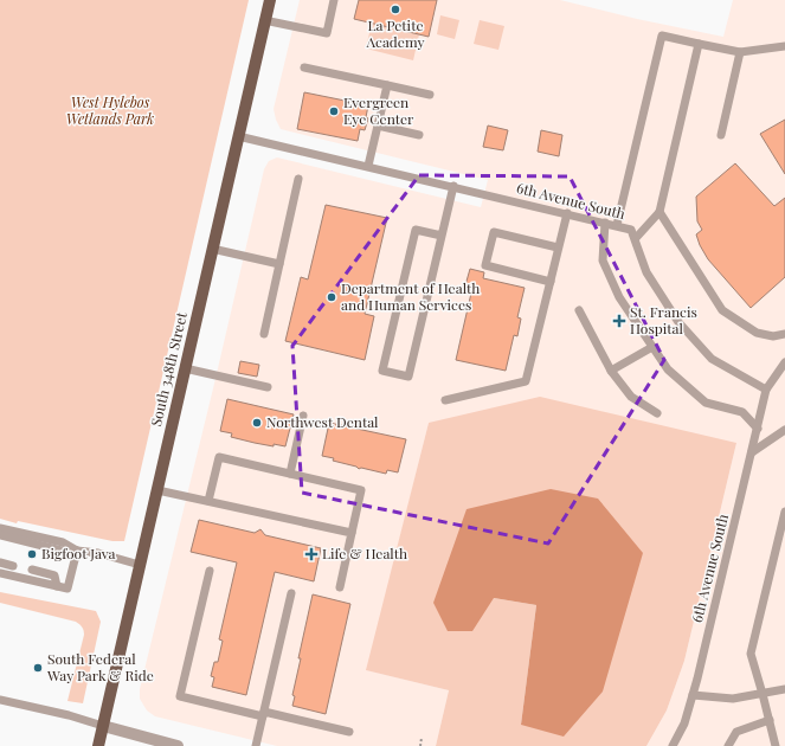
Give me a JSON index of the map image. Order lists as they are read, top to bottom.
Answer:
{
  "streets": {
    "main road": ["South 348th Street"],
    "lane": ["6th Avenue South"]
  },
  "crossings": [
    ["6th Avenue South", "South 348th Street"]
  ],
  "parks": ["West Hylebos Wetlands Park"],
  "places": {
    "other": [
      "La Petite Academy",
      "Evergreen Eye Center",
      "Department of Health and Human Services",
      "Northwest Dental",
      "Bigfoot Java",
      "South Federal Way Park & Ride"
    ],
    "health": ["St. Francis Hospital", "Life & Health"]
  }
}
